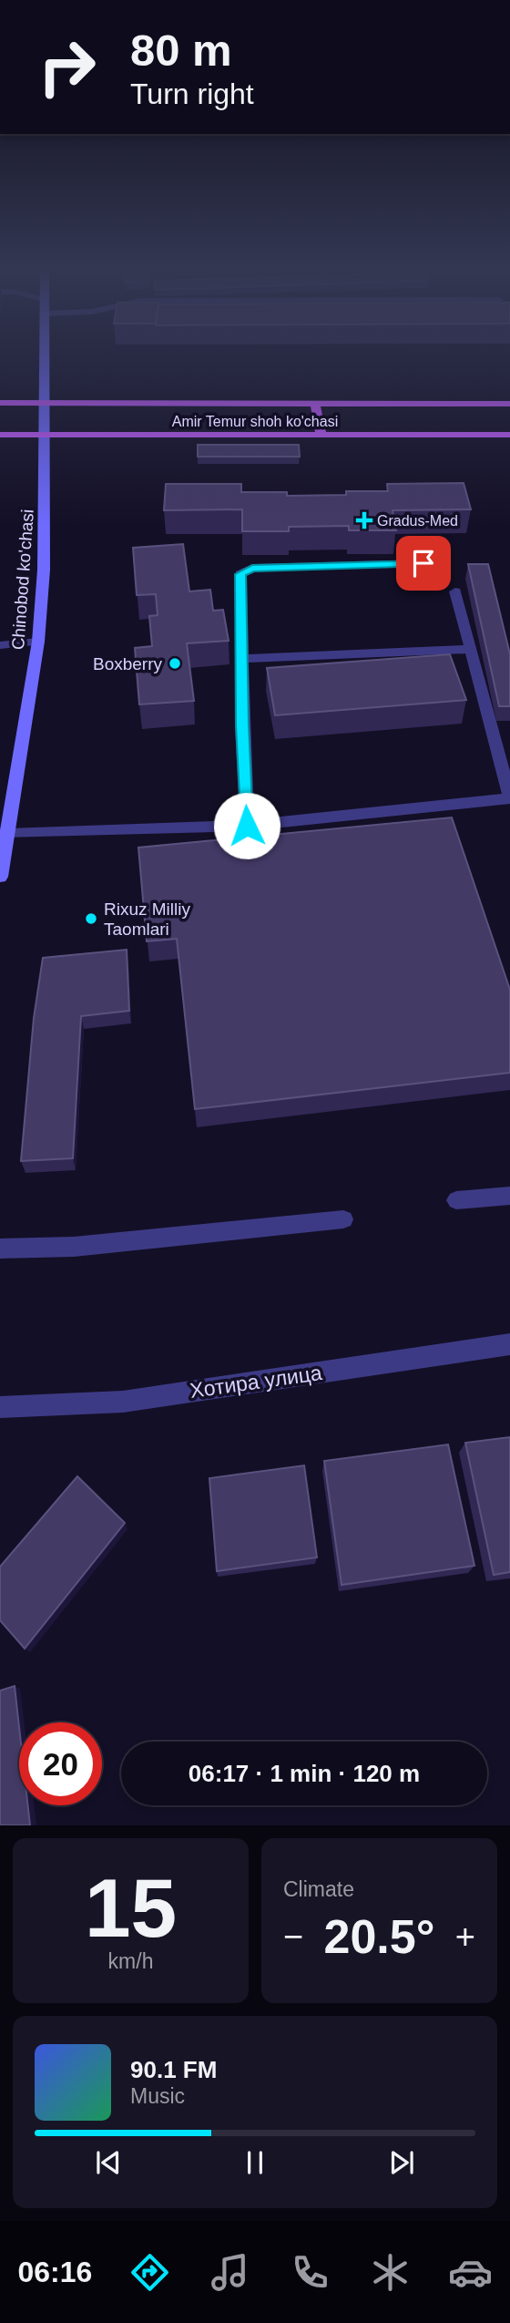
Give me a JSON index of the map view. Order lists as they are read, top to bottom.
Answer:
{
  "streets": {
    "main road": ["Amir Temur shoh ko'chasi", "Chinobod ko'chasi"],
    "street": ["Хотира улица"]
  },
  "crossings": [
    ["Amir Temur shoh ko'chasi", "Chinobod ko'chasi"]
  ],
  "places": {
    "health": ["Gradus-Med"],
    "other": ["Boxberry", "Rixuz Milliy Taomlari"]
  },
  "page": {
    "turn": ["80 m", "Turn right"],
    "limit": "20",
    "trip": "06:17 · 1 min · 120 m",
    "tile": [
      ["15", "km/h"],
      "Climate"
    ],
    "heat": ["−", "20.5°", "+"],
    "song": ["90.1 FM", "Music"],
    "tabs": "06:16"
  }
}
